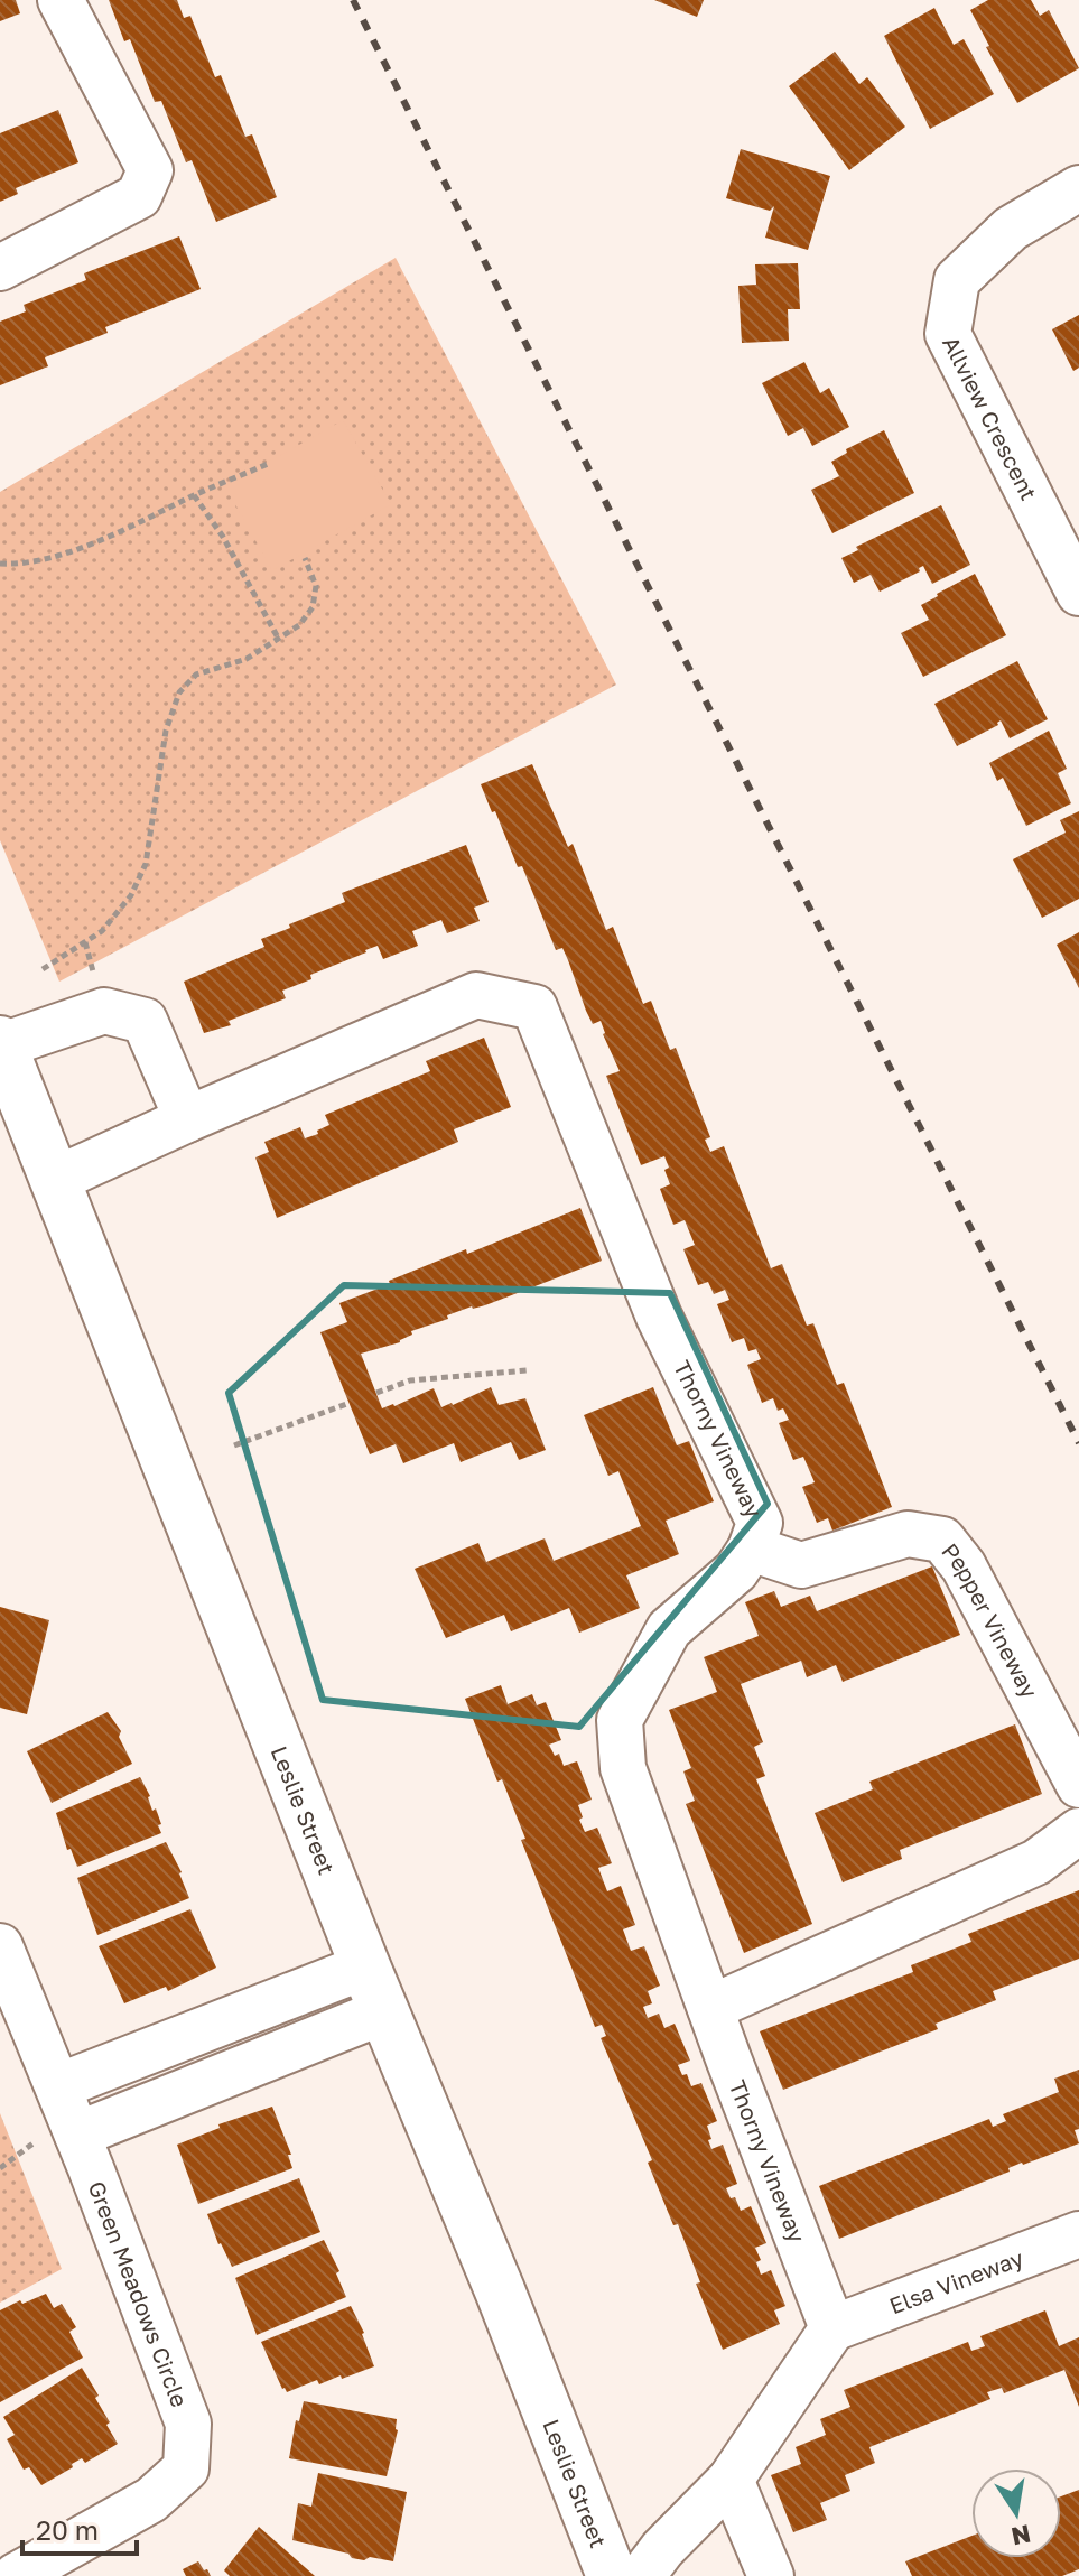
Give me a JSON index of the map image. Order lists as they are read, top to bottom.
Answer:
{
  "streets": {
    "main road": ["Leslie Street"],
    "street": [
      "Allview Crescent",
      "Thorny Vineway",
      "Pepper Vineway",
      "Elsa Vineway",
      "Green Meadows Circle"
    ]
  },
  "crossings": [
    ["Thorny Vineway", "Pepper Vineway"],
    ["Thorny Vineway", "Leslie Street"],
    ["Thorny Vineway", "Elsa Vineway"]
  ],
  "scale_bar": "20 m",
  "north": "bottom"
}
